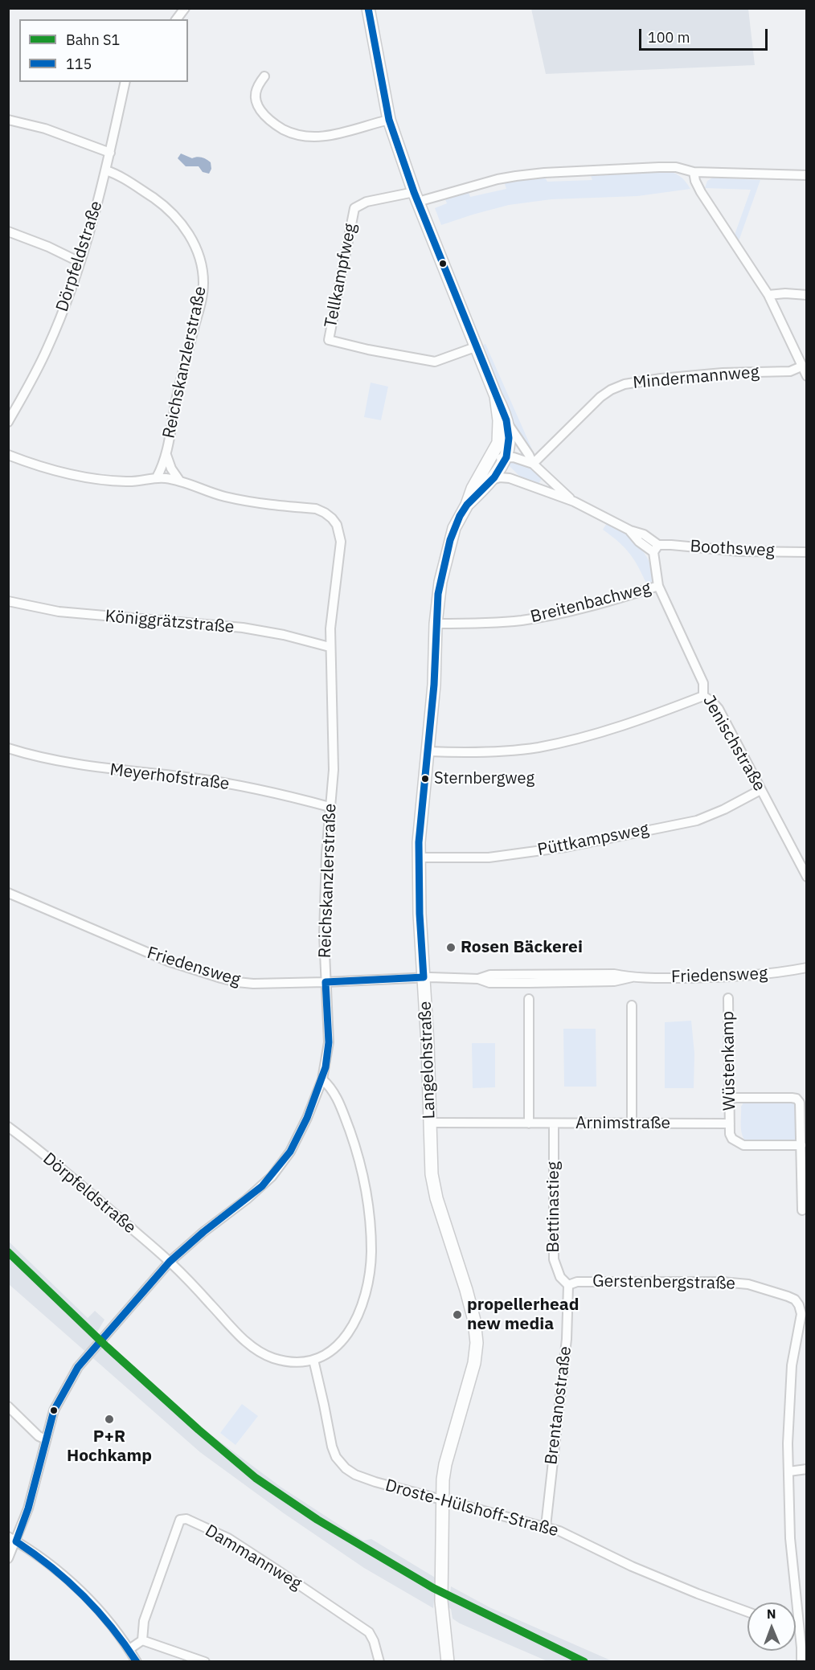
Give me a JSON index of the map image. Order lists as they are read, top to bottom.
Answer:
{
  "streets": {
    "street": [
      "Dörpfeldstraße",
      "Tellkampfweg",
      "Reichskanzlerstraße",
      "Mindermannweg",
      "Boothsweg",
      "Breitenbachweg",
      "Königgrätzstraße",
      "Jenischstraße",
      "Meyerhofstraße",
      "Püttkampsweg",
      "Friedensweg",
      "Langelohstraße",
      "Wüstenkamp",
      "Arnimstraße",
      "Bettinastieg",
      "Gerstenbergstraße",
      "Brentanostraße",
      "Droste-Hülshoff-Straße",
      "Dammannweg"
    ]
  },
  "crossings": [
    ["Dörpfeldstraße", "Reichskanzlerstraße"],
    ["Dörpfeldstraße", "Droste-Hülshoff-Straße"],
    ["Tellkampfweg", "Langelohstraße"],
    ["Reichskanzlerstraße", "Königgrätzstraße"],
    ["Reichskanzlerstraße", "Meyerhofstraße"],
    ["Reichskanzlerstraße", "Friedensweg"],
    ["Boothsweg", "Jenischstraße"],
    ["Breitenbachweg", "Jenischstraße"],
    ["Breitenbachweg", "Langelohstraße"],
    ["Jenischstraße", "Püttkampsweg"],
    ["Püttkampsweg", "Langelohstraße"],
    ["Friedensweg", "Langelohstraße"],
    ["Langelohstraße", "Arnimstraße"],
    ["Langelohstraße", "Droste-Hülshoff-Straße"],
    ["Wüstenkamp", "Arnimstraße"],
    ["Arnimstraße", "Bettinastieg"],
    ["Bettinastieg", "Gerstenbergstraße"],
    ["Bettinastieg", "Brentanostraße"],
    ["Gerstenbergstraße", "Brentanostraße"],
    ["Brentanostraße", "Droste-Hülshoff-Straße"]
  ],
  "places": [
    "Sternbergweg",
    "Rosen Bäckerei",
    "propellerhead new media",
    "P+R Hochkamp"
  ],
  "lines": ["transit line 115", "rail line S1"],
  "legend": ["Bahn S1", "115"],
  "scale_bar": "100 m",
  "north": "top"
}
